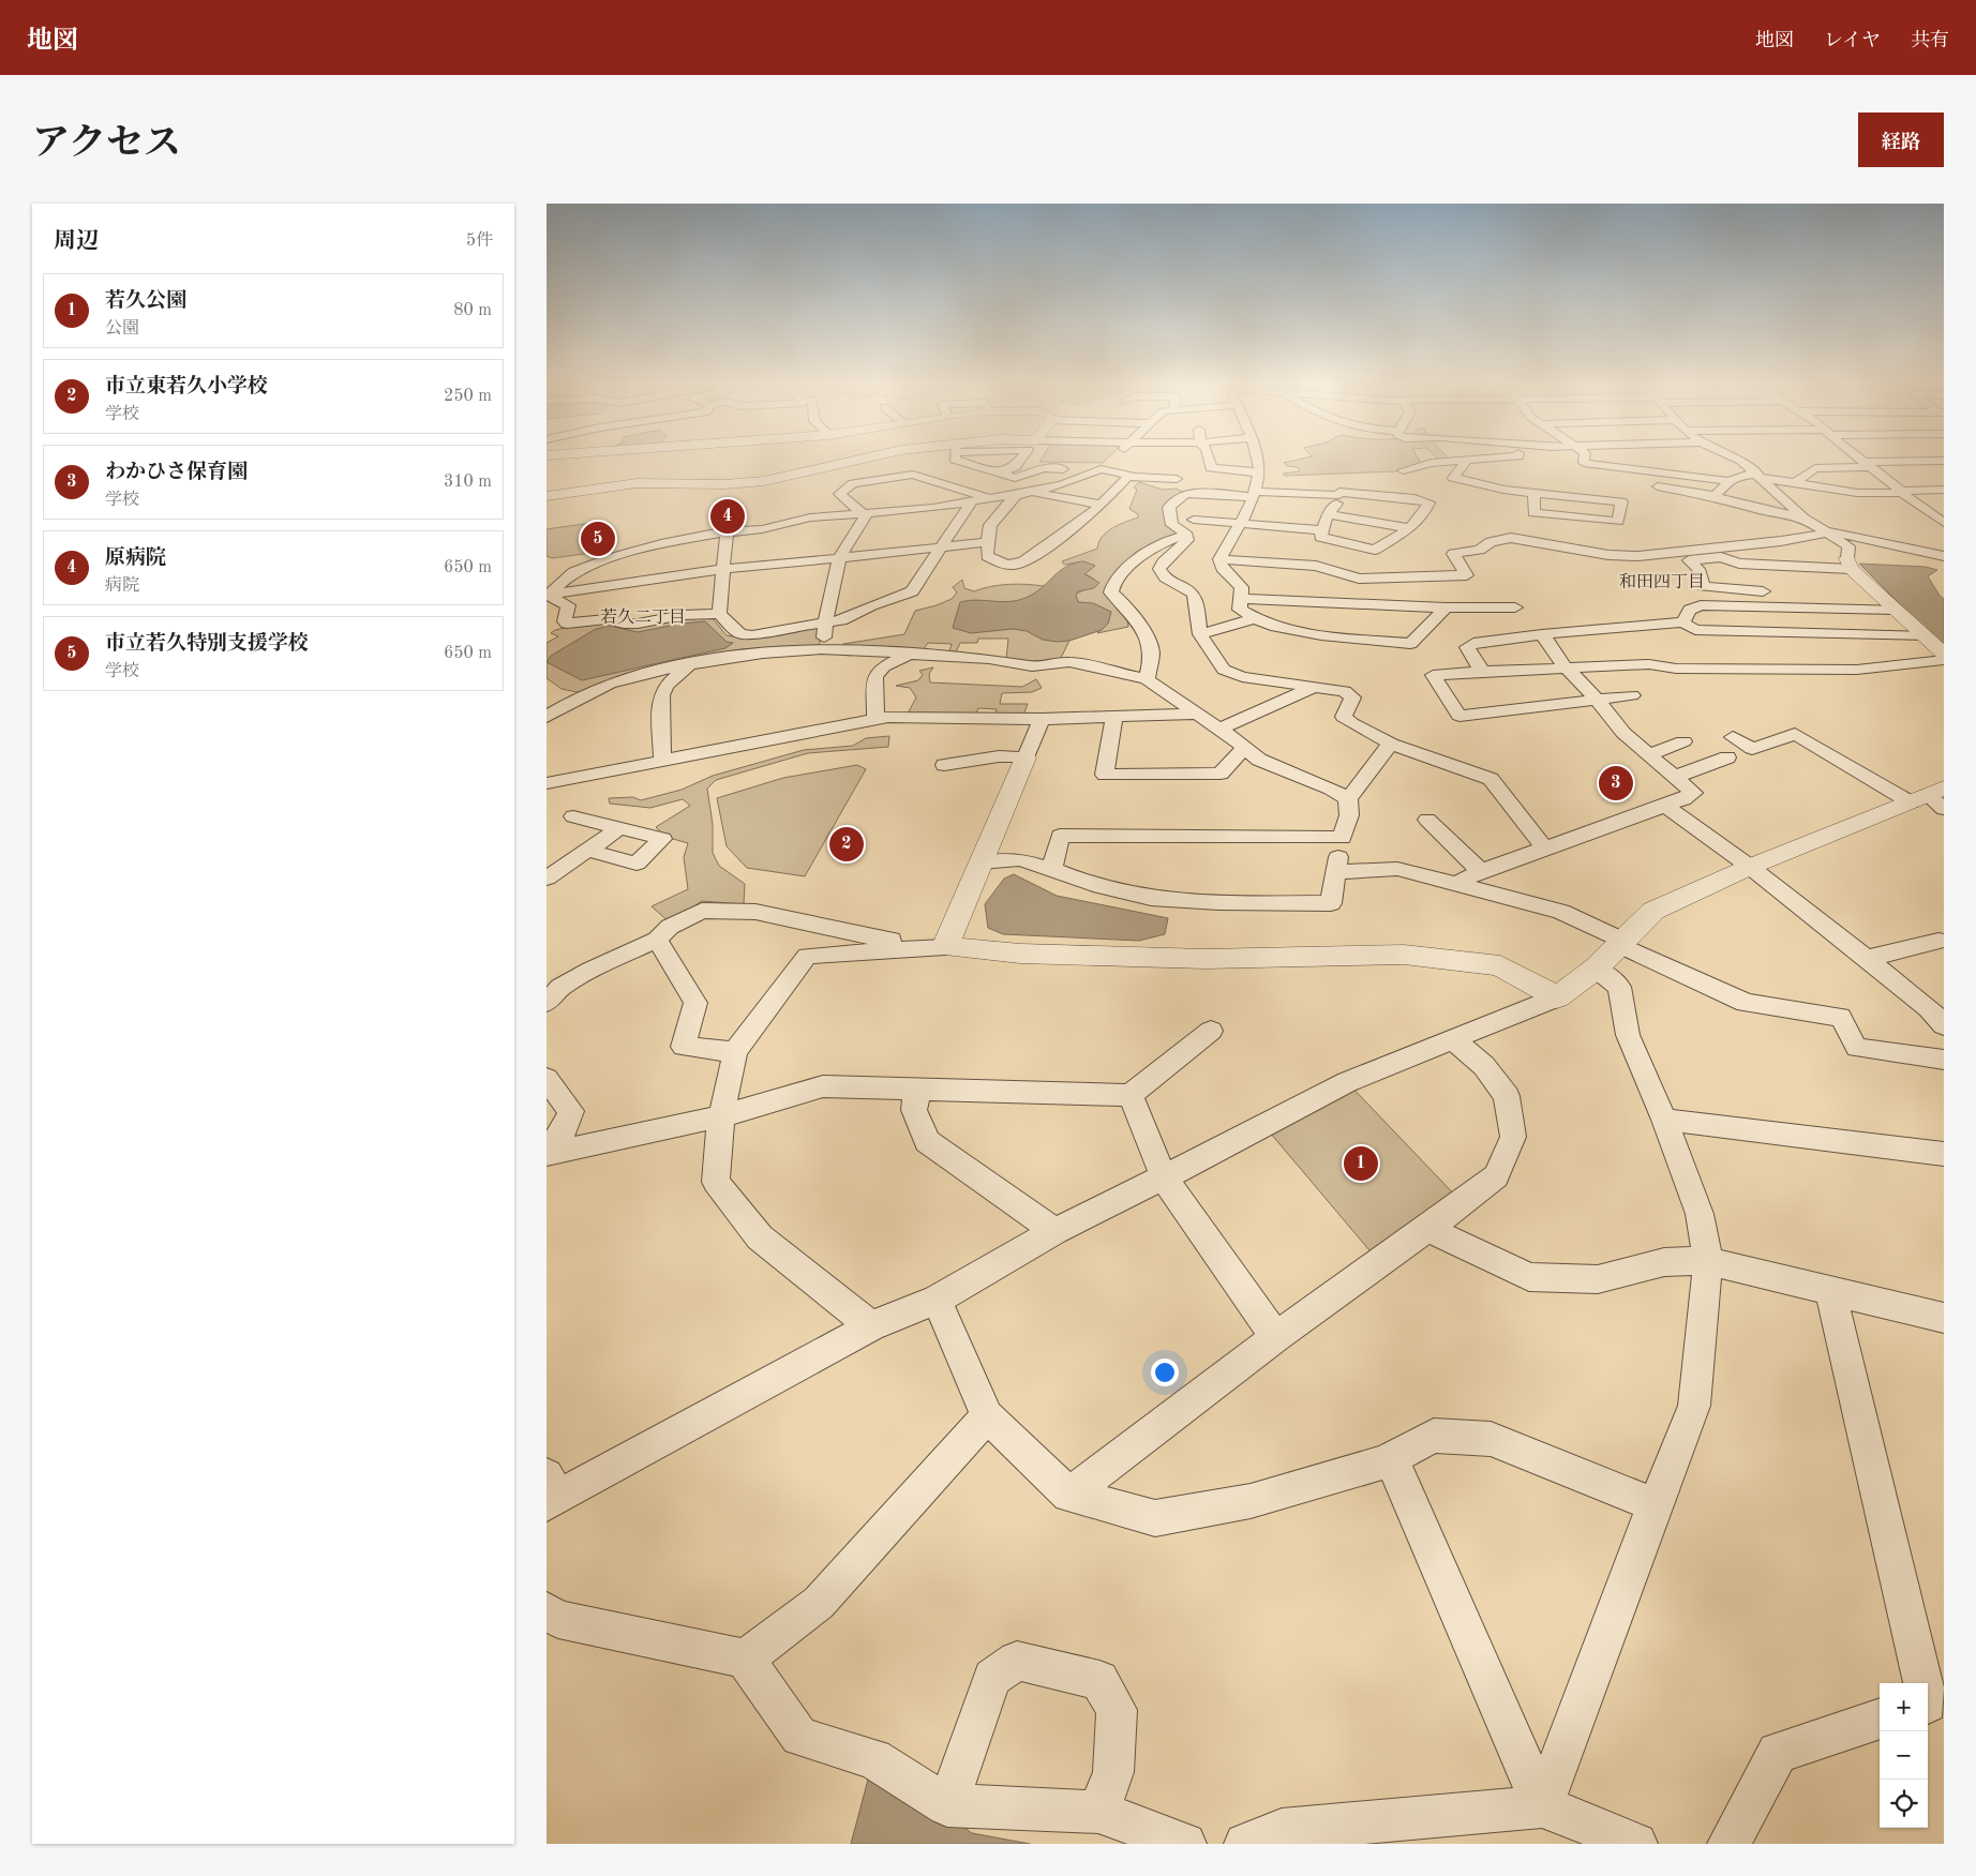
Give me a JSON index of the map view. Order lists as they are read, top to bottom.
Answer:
{
  "districts": ["和田四丁目", "若久二丁目"],
  "page": {
    "header": "地図",
    "nav": ["地図", "レイヤ", "共有"],
    "title": "アクセス",
    "buttons": "経路",
    "heading": ["周辺", "5件"],
    "list": [
      {
        "mark": "1",
        "name": "若久公園",
        "note": "公園",
        "value": "80 m"
      },
      {
        "mark": "2",
        "name": "市立東若久小学校",
        "note": "学校",
        "value": "250 m"
      },
      {
        "mark": "3",
        "name": "わかひさ保育園",
        "note": "学校",
        "value": "310 m"
      },
      {
        "mark": "4",
        "name": "原病院",
        "note": "病院",
        "value": "650 m"
      },
      {
        "mark": "5",
        "name": "市立若久特別支援学校",
        "note": "学校",
        "value": "650 m"
      }
    ],
    "pins": [
      "4",
      "5",
      "3",
      "2",
      "1"
    ],
    "map_buttons": ["+", "−"]
  }
}
